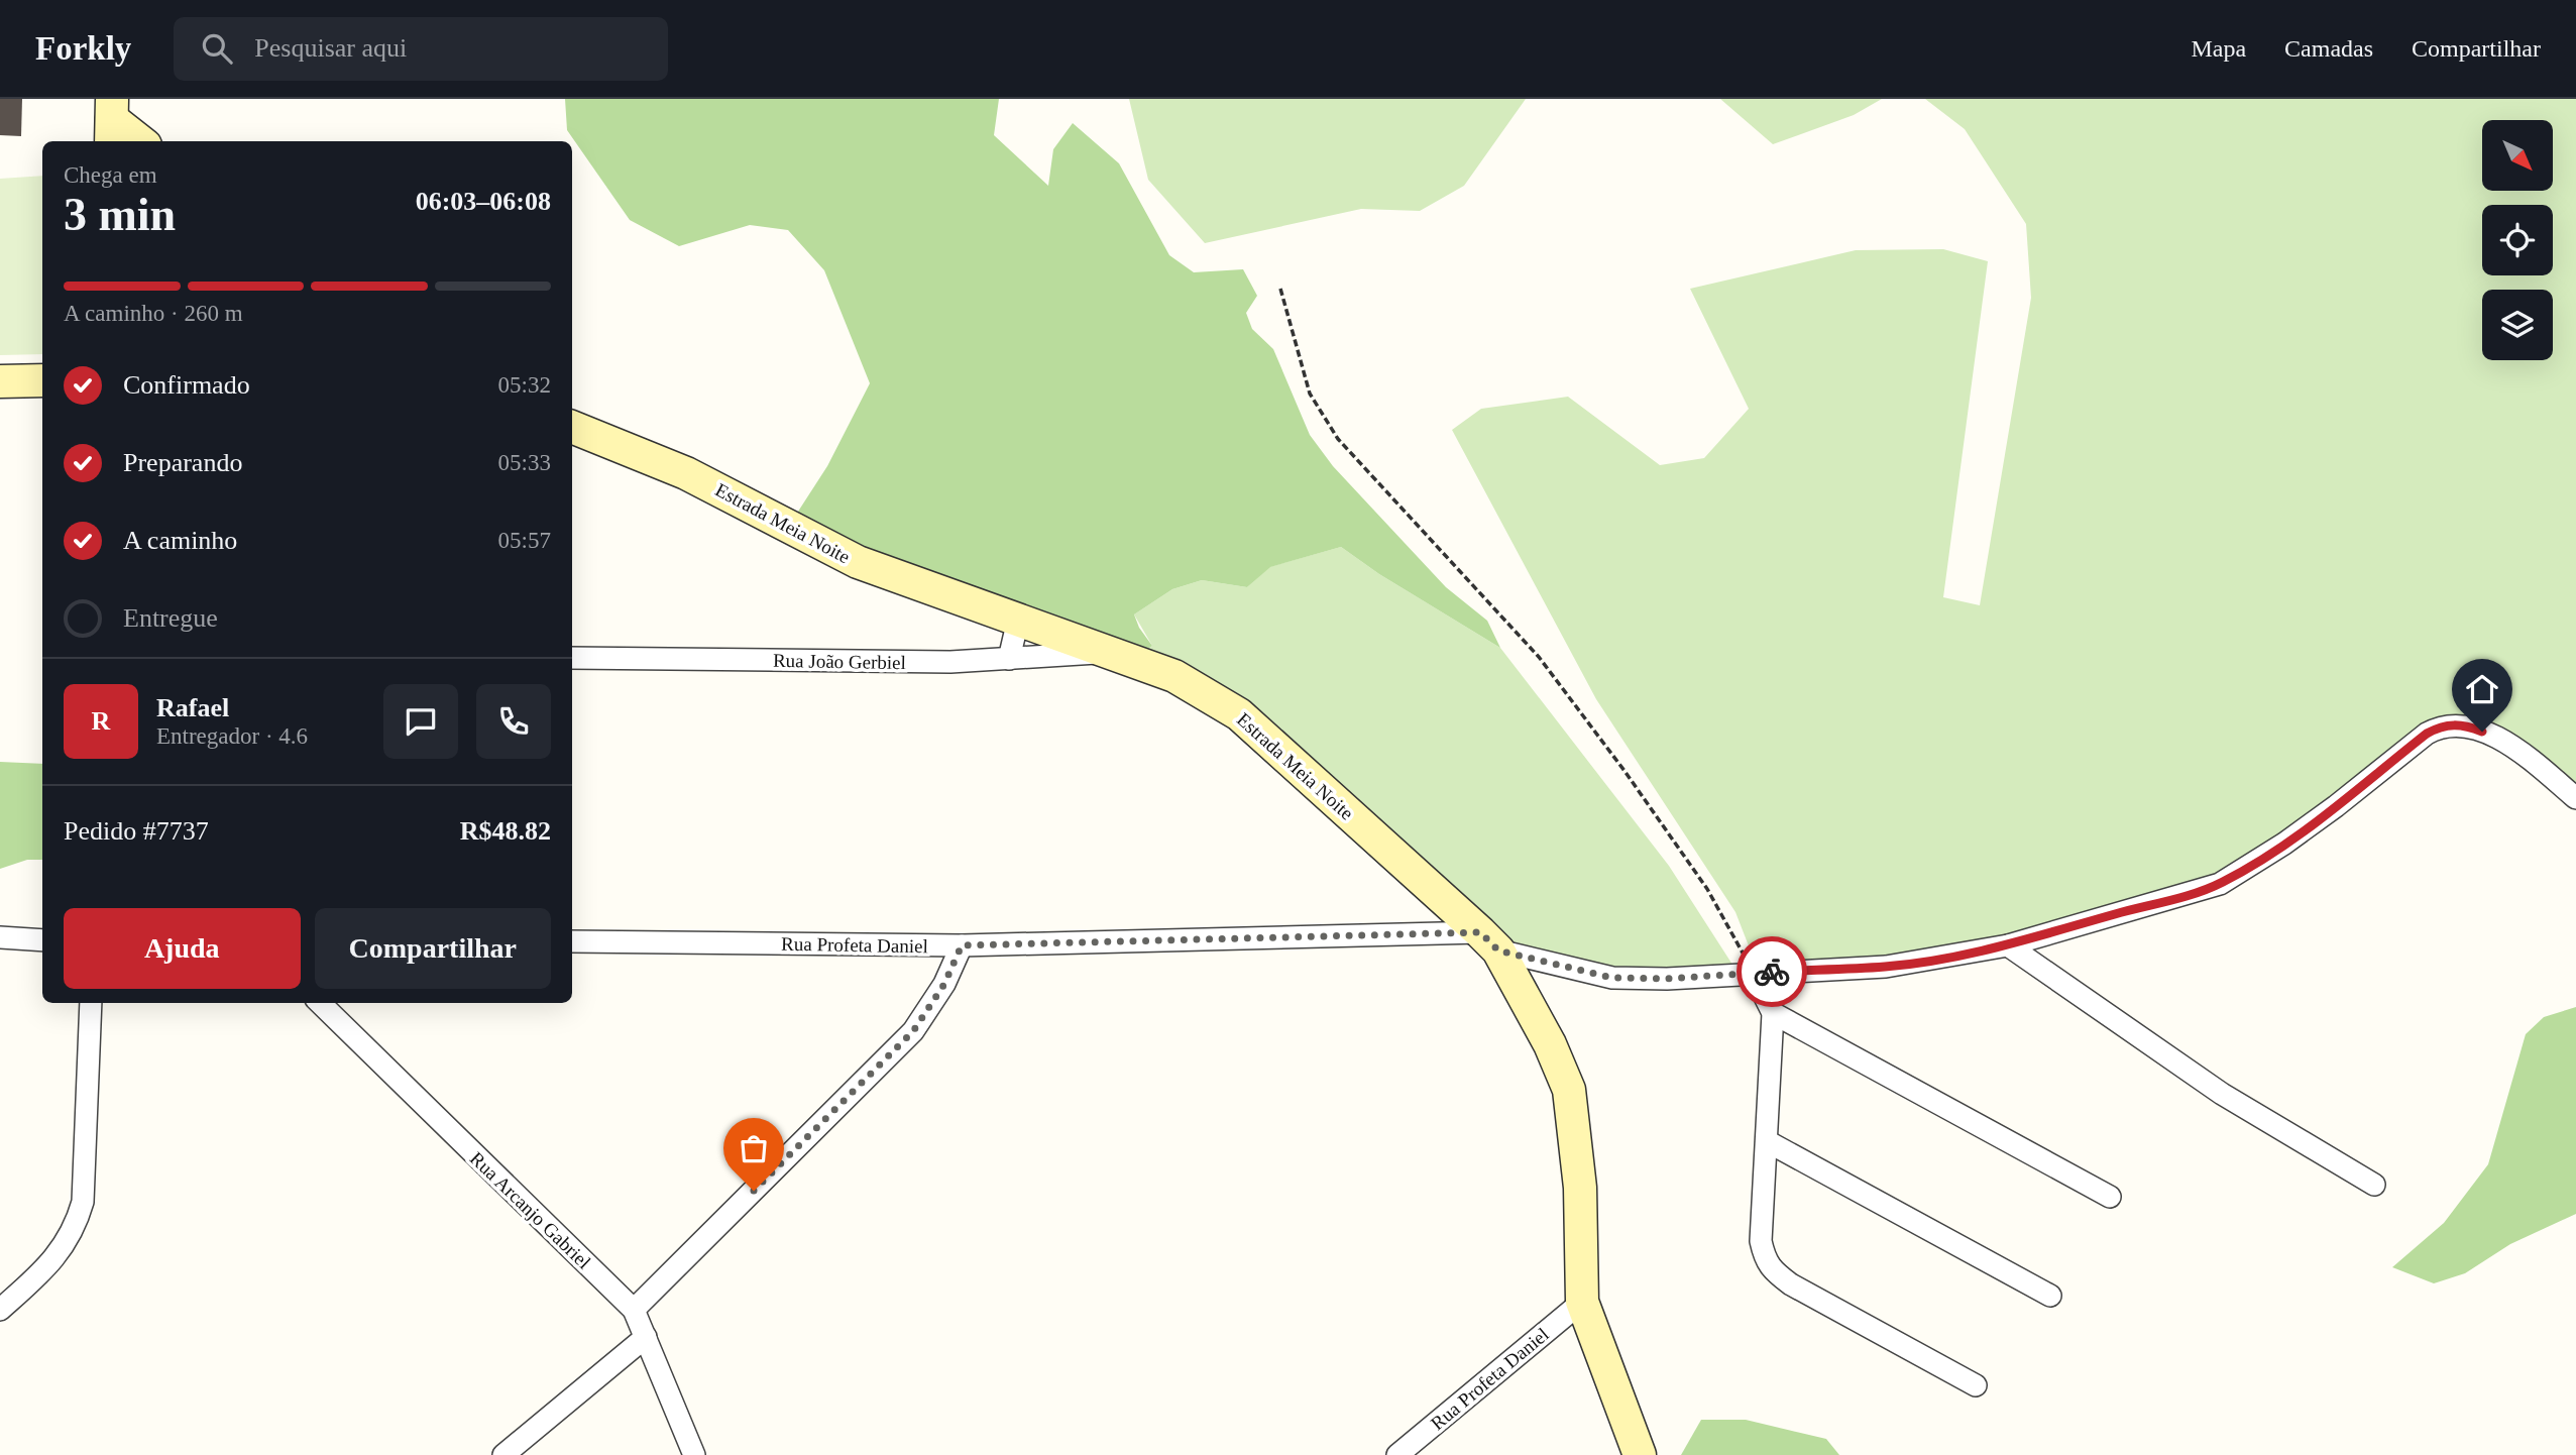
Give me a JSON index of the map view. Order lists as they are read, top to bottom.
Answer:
{
  "streets": {
    "street": [
      "Estrada Meia Noite",
      "Rua João Gerbiel",
      "Rua Profeta Daniel",
      "Rua Arcanjo Gabriel"
    ]
  },
  "crossings": [
    ["Estrada Meia Noite", "Rua João Gerbiel"],
    ["Estrada Meia Noite", "Rua Profeta Daniel"]
  ],
  "north": "bottom right",
  "page": {
    "header": "Forkly",
    "search": "Pesquisar aqui",
    "nav": ["Mapa", "Camadas", "Compartilhar"],
    "heading": ["3 min", "Chega em", "06:03–06:08"],
    "panel": [
      "Rafael",
      "Entregador · 4.6",
      "Pedido #7737",
      "R$48.82"
    ],
    "bar": "A caminho · 260 m",
    "list": [
      ["Confirmado", "05:32"],
      ["Preparando", "05:33"],
      ["A caminho", "05:57"],
      "Entregue"
    ],
    "round": "R",
    "buttons": ["Ajuda", "Compartilhar"]
  }
}
